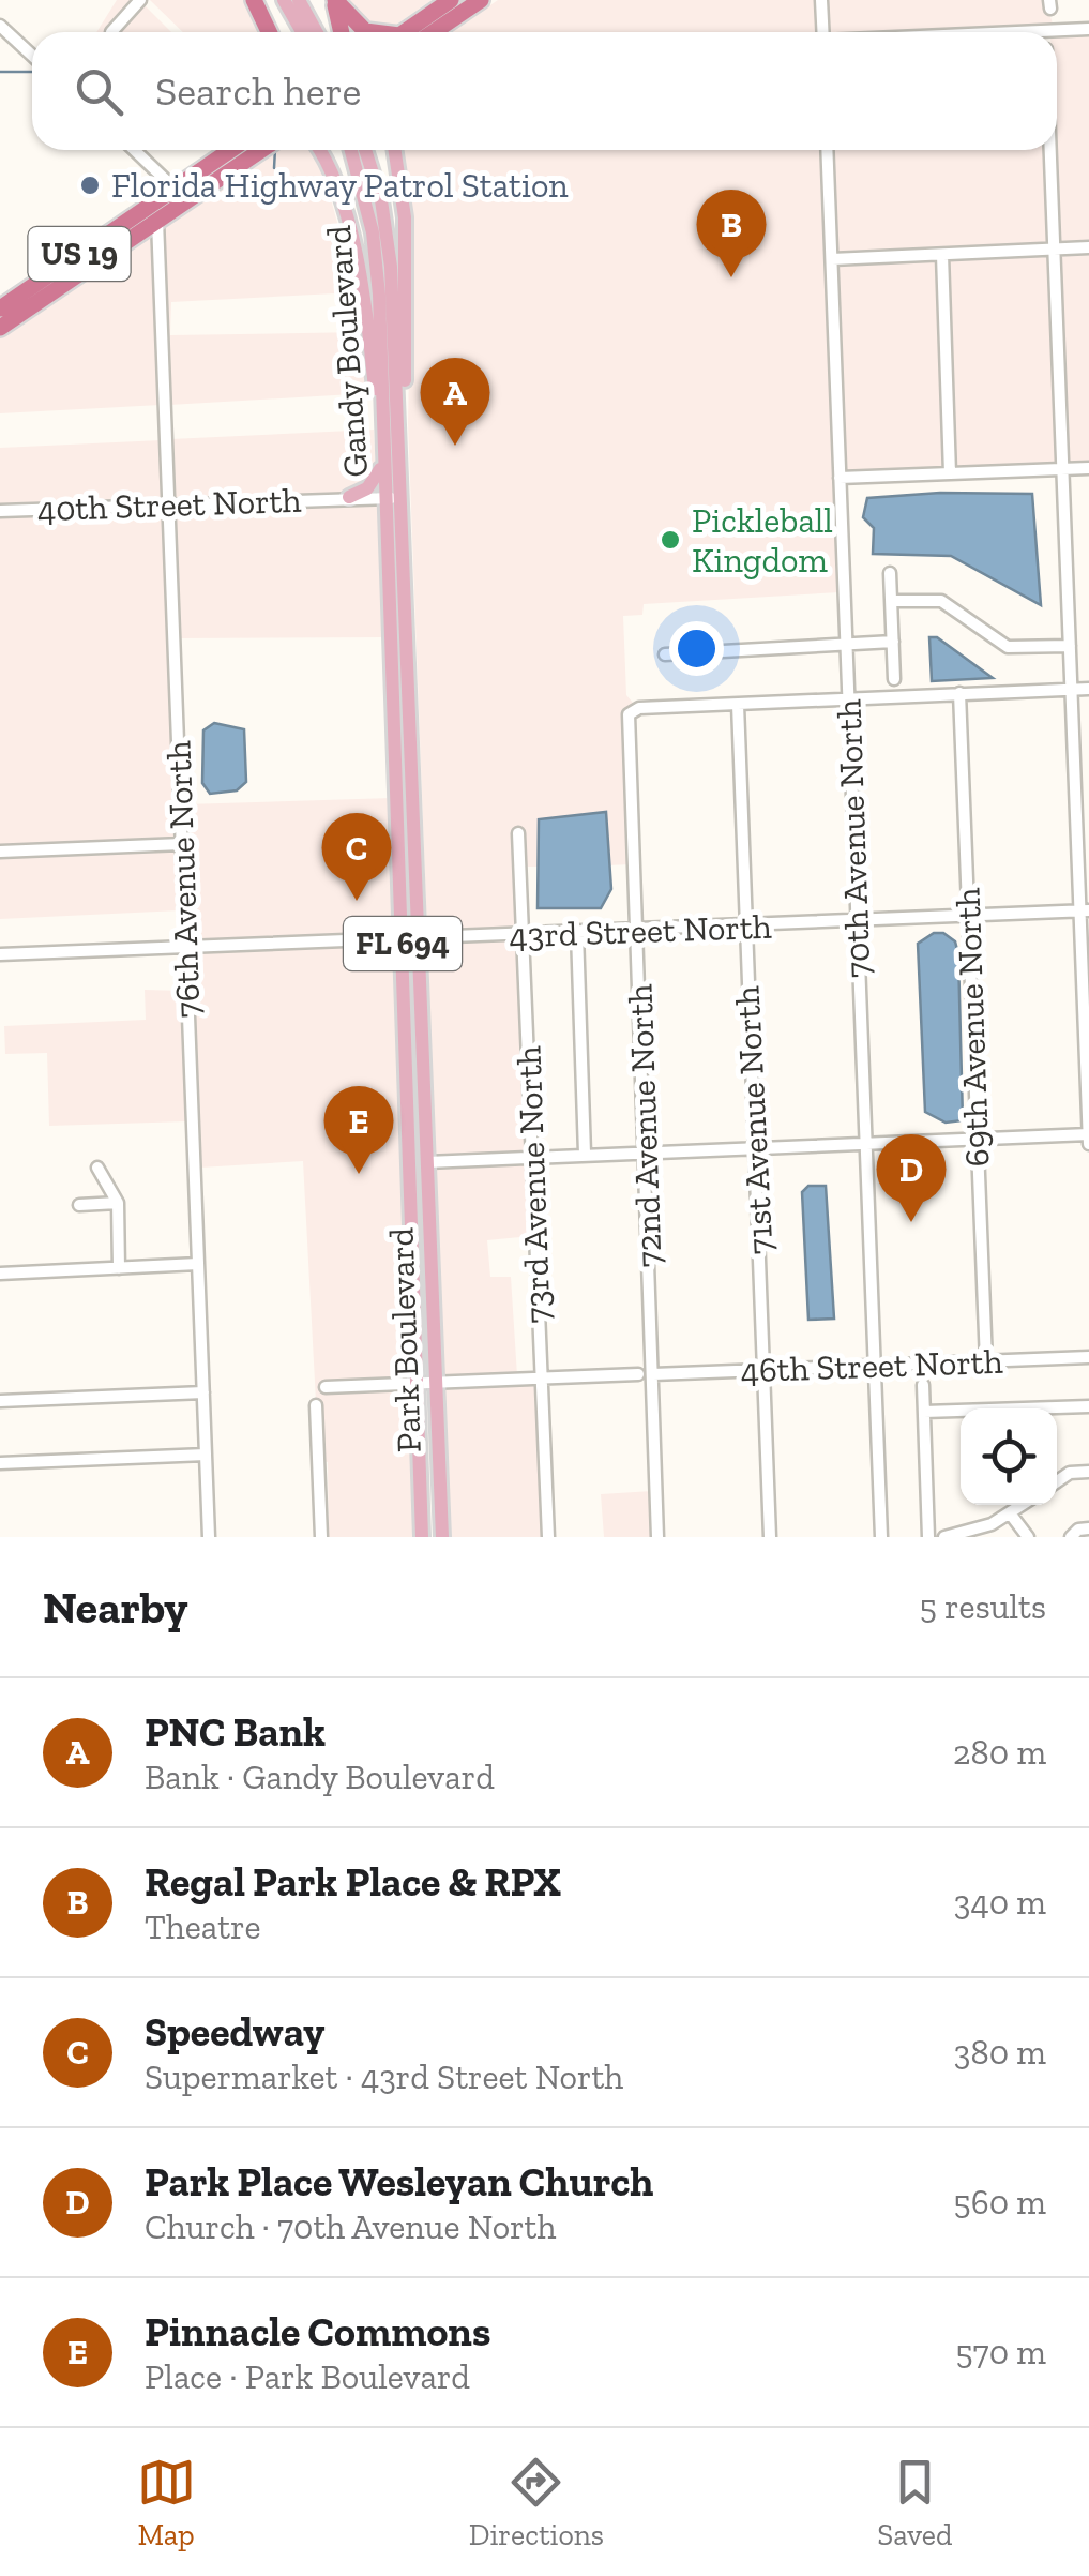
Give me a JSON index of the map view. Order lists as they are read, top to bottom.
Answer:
{
  "streets": {
    "highway": ["US 19"],
    "main road": ["Gandy Boulevard", "FL 694", "Park Boulevard"],
    "street": [
      "40th Street North",
      "70th Avenue North",
      "76th Avenue North",
      "43rd Street North",
      "69th Avenue North",
      "71st Avenue North",
      "72nd Avenue North",
      "73rd Avenue North",
      "46th Street North"
    ]
  },
  "crossings": [
    ["US 19", "76th Avenue North"],
    ["Gandy Boulevard", "40th Street North"],
    ["Gandy Boulevard", "Park Boulevard"],
    ["40th Street North", "76th Avenue North"],
    ["40th Street North", "Park Boulevard"],
    ["70th Avenue North", "43rd Street North"],
    ["70th Avenue North", "46th Street North"],
    ["76th Avenue North", "43rd Street North"],
    ["43rd Street North", "69th Avenue North"],
    ["43rd Street North", "71st Avenue North"],
    ["43rd Street North", "72nd Avenue North"],
    ["43rd Street North", "73rd Avenue North"],
    ["43rd Street North", "Park Boulevard"],
    ["69th Avenue North", "46th Street North"],
    ["71st Avenue North", "72nd Avenue North"],
    ["71st Avenue North", "46th Street North"],
    ["72nd Avenue North", "46th Street North"]
  ],
  "places": ["Florida Highway Patrol Station", "Pickleball Kingdom"],
  "page": {
    "search": "Search here",
    "pins": [
      "B",
      "A",
      "C",
      "E",
      "D"
    ],
    "heading": ["Nearby", "5 results"],
    "list": [
      {
        "mark": "A",
        "name": "PNC Bank",
        "note": "Bank · Gandy Boulevard",
        "value": "280 m"
      },
      {
        "mark": "B",
        "name": "Regal Park Place & RPX",
        "note": "Theatre",
        "value": "340 m"
      },
      {
        "mark": "C",
        "name": "Speedway",
        "note": "Supermarket · 43rd Street North",
        "value": "380 m"
      },
      {
        "mark": "D",
        "name": "Park Place Wesleyan Church",
        "note": "Church · 70th Avenue North",
        "value": "560 m"
      },
      {
        "mark": "E",
        "name": "Pinnacle Commons",
        "note": "Place · Park Boulevard",
        "value": "570 m"
      }
    ],
    "nav": ["Map", "Directions", "Saved"]
  }
}
